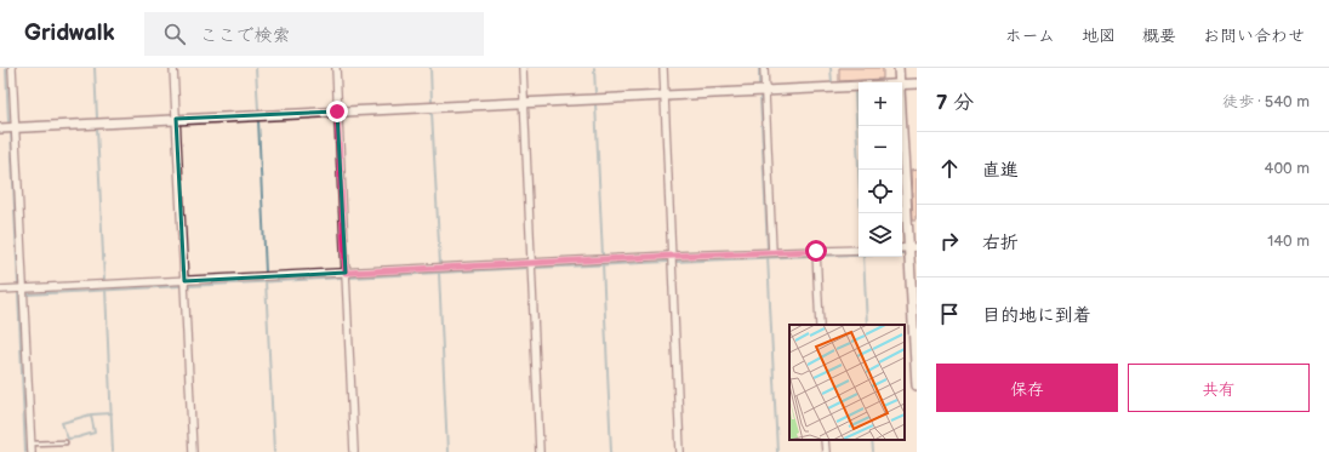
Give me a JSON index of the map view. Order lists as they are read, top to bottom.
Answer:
{
  "page": {
    "header": "Gridwalk",
    "search": "ここで検索",
    "nav": [
      "ホーム",
      "地図",
      "概要",
      "お問い合わせ"
    ],
    "heading": ["7 分", "徒歩 · 540 m"],
    "map_buttons": ["+", "−"],
    "list": [
      ["直進", "400 m"],
      ["右折", "140 m"],
      "目的地に到着"
    ],
    "buttons": ["保存", "共有"]
  }
}
